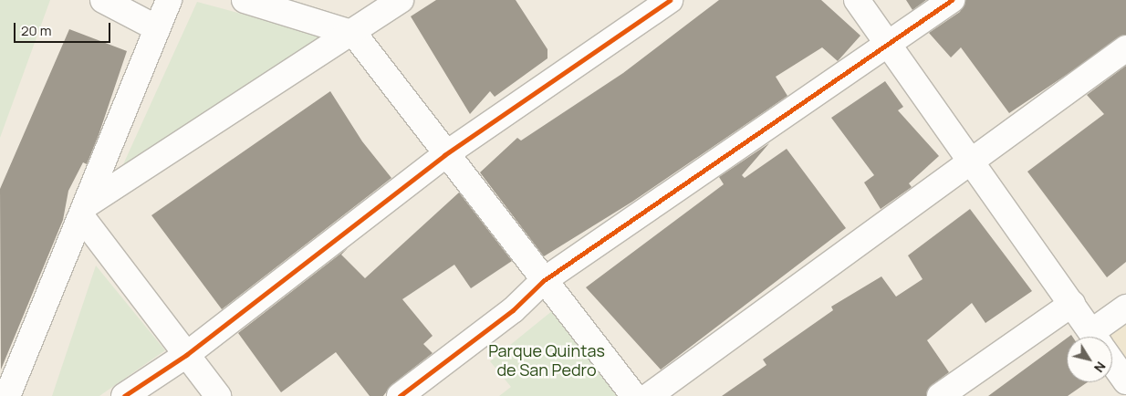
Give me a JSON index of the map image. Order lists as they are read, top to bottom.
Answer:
{
  "parks": ["Parque Quintas de San Pedro"],
  "scale_bar": "20 m",
  "north": "bottom right"
}
